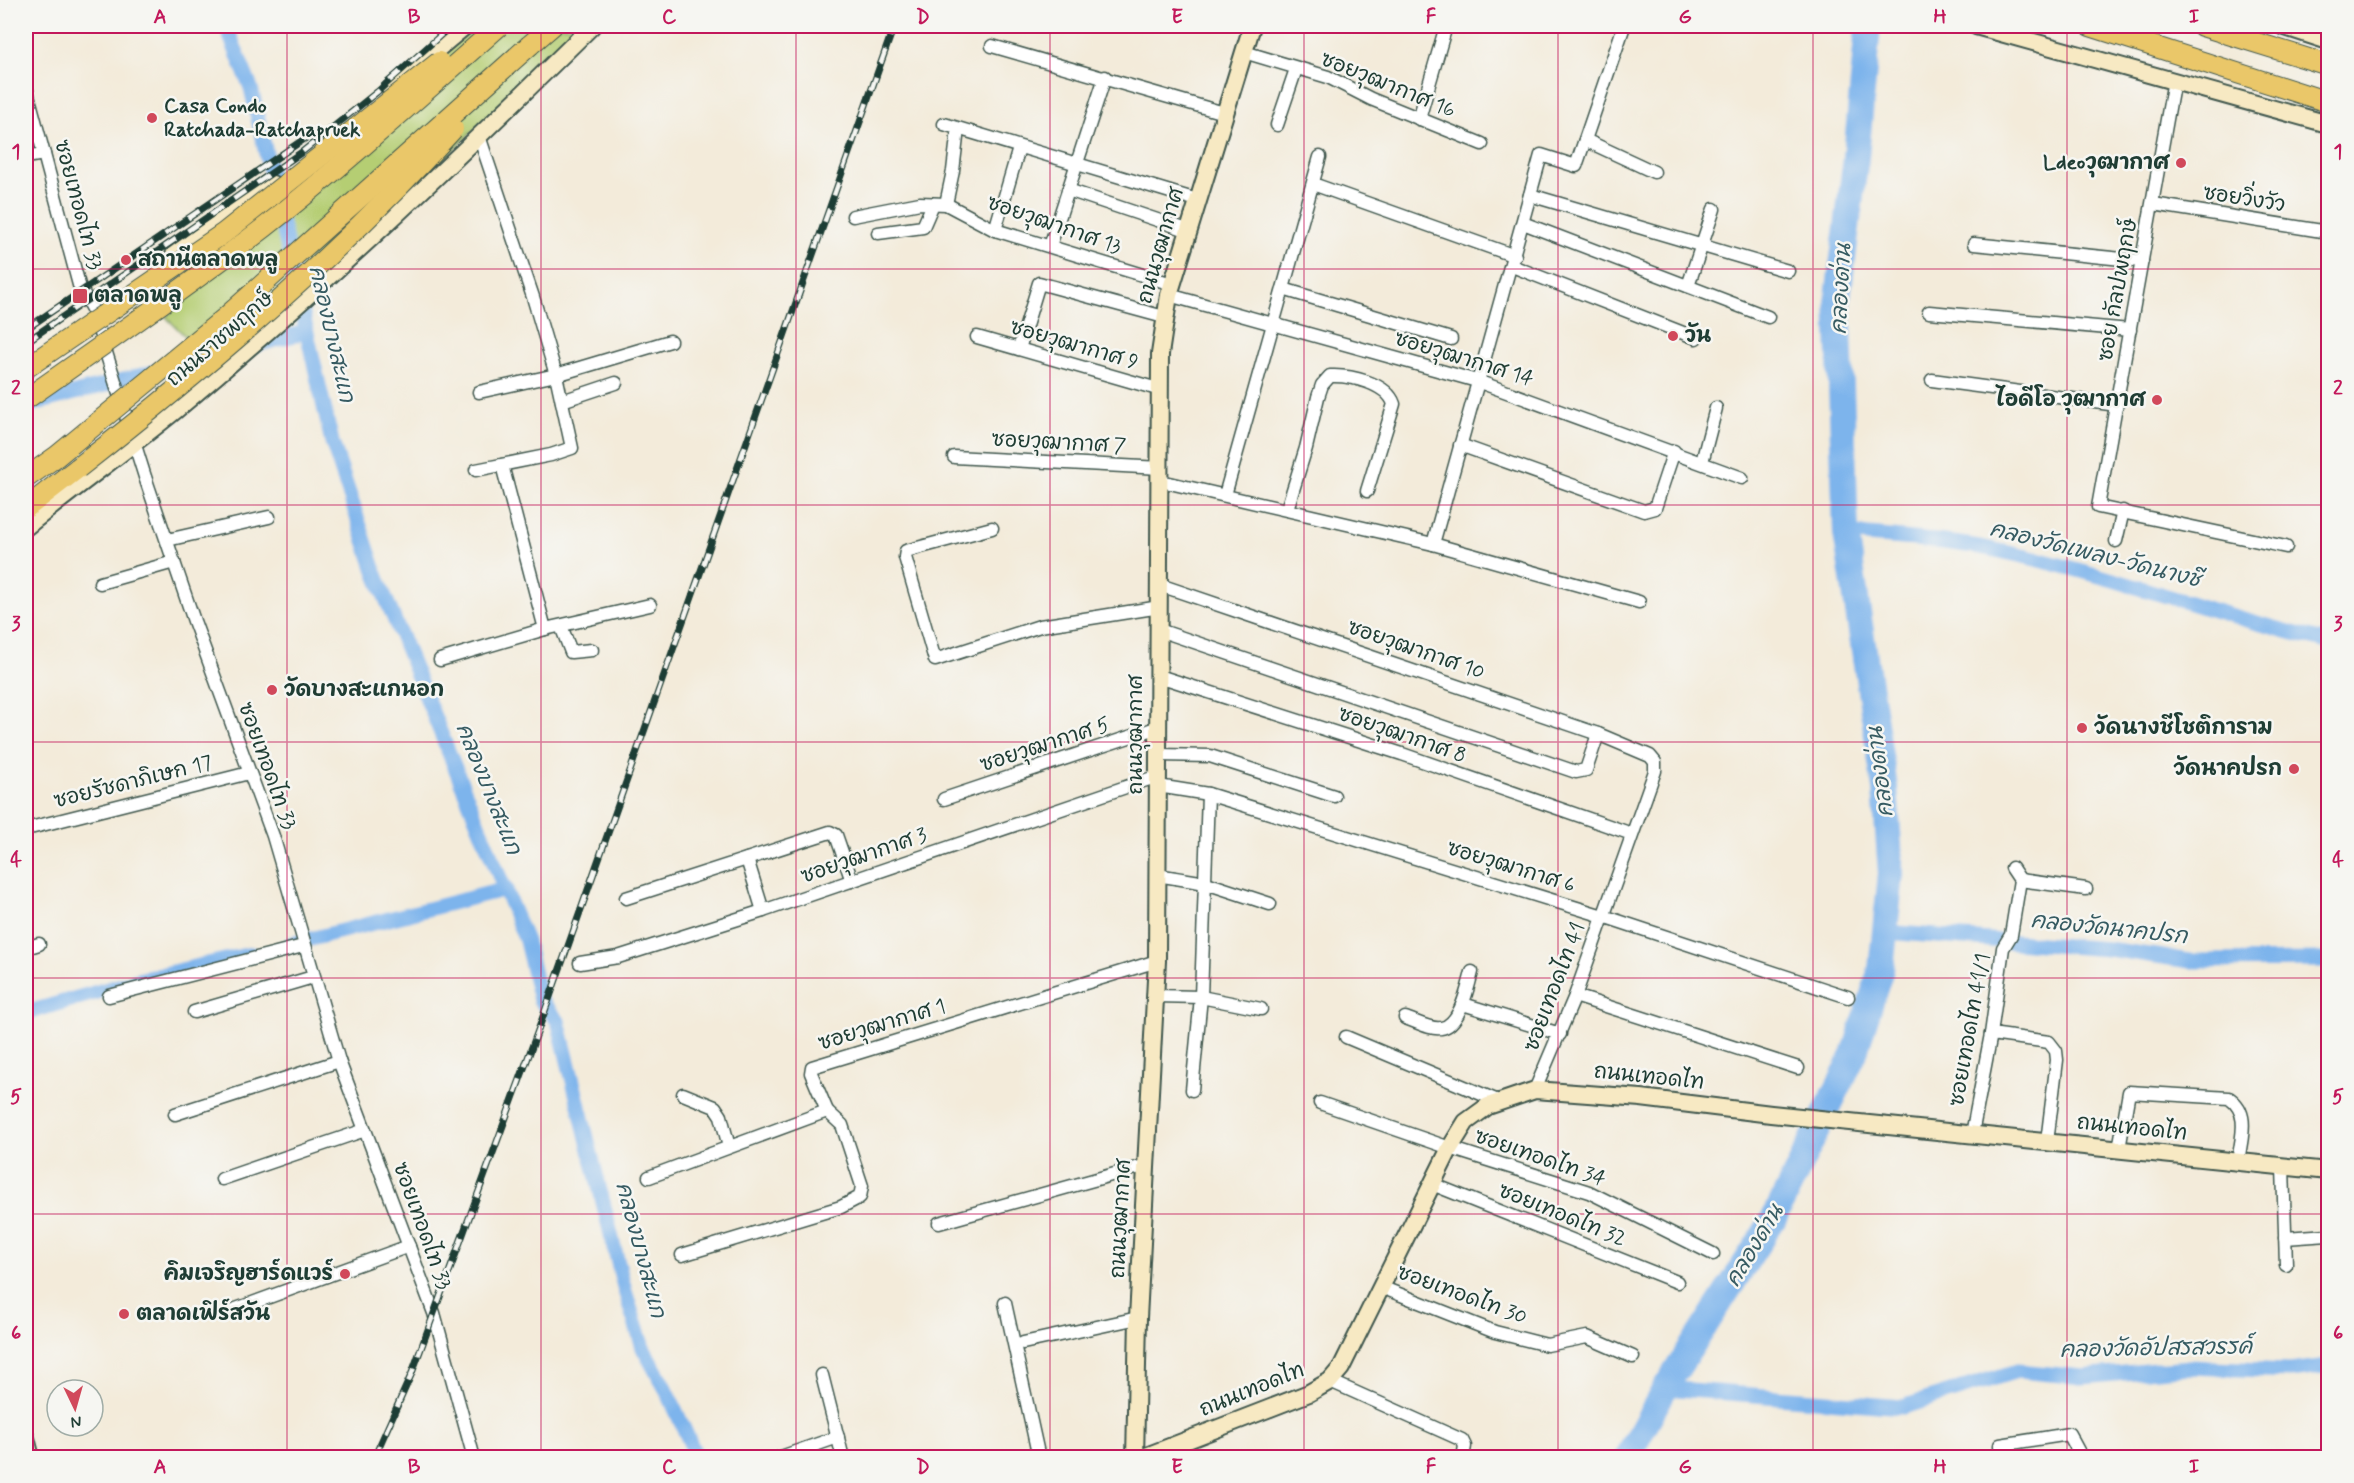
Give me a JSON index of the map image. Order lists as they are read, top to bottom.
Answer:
{
  "streets": {
    "main road": ["ถนนวุฒากาศ", "ถนนราชพฤกษ์", "ถนนเทอดไท"],
    "street": [
      "ซอยวุฒากาศ 16",
      "ซอยวิ่งวัว",
      "ซอยเทอดไท 33",
      "ซอยวุฒากาศ 13",
      "ซอย กัลปพฤกษ์",
      "ซอยวุฒากาศ 9",
      "ซอยวุฒากาศ 14",
      "ซอยวุฒากาศ 7",
      "ซอยวุฒากาศ 10",
      "ซอยวุฒากาศ 8",
      "ซอยวุฒากาศ 5",
      "ซอยรัชดาภิเษก 17",
      "ซอยวุฒากาศ 3",
      "ซอยวุฒากาศ 6",
      "ซอยเทอดไท 41",
      "ซอยวุฒากาศ 1",
      "ซอยเทอดไท 41/1",
      "ซอยเทอดไท 34",
      "ซอยเทอดไท 32",
      "ซอยเทอดไท 30"
    ]
  },
  "crossings": [
    ["ซอยวุฒากาศ 16", "ถนนวุฒากาศ"],
    ["ซอยวิ่งวัว", "ซอย กัลปพฤกษ์"],
    ["ซอยเทอดไท 33", "ถนนราชพฤกษ์"],
    ["ซอยเทอดไท 33", "ซอยรัชดาภิเษก 17"],
    ["ซอยวุฒากาศ 13", "ถนนวุฒากาศ"],
    ["ซอยวุฒากาศ 13", "ซอยวุฒากาศ 14"],
    ["ถนนวุฒากาศ", "ซอยวุฒากาศ 9"],
    ["ถนนวุฒากาศ", "ซอยวุฒากาศ 14"],
    ["ถนนวุฒากาศ", "ซอยวุฒากาศ 7"],
    ["ถนนวุฒากาศ", "ซอยวุฒากาศ 10"],
    ["ถนนวุฒากาศ", "ซอยวุฒากาศ 8"],
    ["ถนนวุฒากาศ", "ซอยวุฒากาศ 5"],
    ["ถนนวุฒากาศ", "ซอยวุฒากาศ 3"],
    ["ถนนวุฒากาศ", "ซอยวุฒากาศ 6"],
    ["ถนนวุฒากาศ", "ซอยวุฒากาศ 1"],
    ["ซอยวุฒากาศ 10", "ซอยเทอดไท 41"],
    ["ซอยวุฒากาศ 8", "ซอยเทอดไท 41"],
    ["ซอยวุฒากาศ 3", "ซอยวุฒากาศ 6"],
    ["ซอยวุฒากาศ 6", "ซอยเทอดไท 41"],
    ["ซอยเทอดไท 41", "ถนนเทอดไท"],
    ["ซอยเทอดไท 41/1", "ถนนเทอดไท"],
    ["ถนนเทอดไท", "ซอยเทอดไท 34"],
    ["ถนนเทอดไท", "ซอยเทอดไท 32"],
    ["ถนนเทอดไท", "ซอยเทอดไท 30"]
  ],
  "water": [
    "คลองด่าน",
    "คลองบางสะแก",
    "คลองวัดเพลง-วัดนางชี",
    "คลองวัดนาคปรก",
    "คลองวัดอัปสรสวรรค์"
  ],
  "places": {
    "other": [
      "Casa Condo Ratchada-Ratchapruek",
      "Ldeoวุฒากาศ",
      "สถานีตลาดพลู",
      "วัน",
      "ไอดีโอ วุฒากาศ",
      "วัดบางสะแกนอก",
      "วัดนางชีโชติการาม",
      "วัดนาคปรก",
      "คิมเจริญฮาร์ดแวร์",
      "ตลาดเฟิร์สวัน"
    ],
    "transit": ["ตลาดพลู"]
  },
  "north": "bottom",
  "grid": {
    "columns": [
      "A",
      "B",
      "C",
      "D",
      "E",
      "F",
      "G",
      "H",
      "I"
    ],
    "rows": [
      "1",
      "2",
      "3",
      "4",
      "5",
      "6"
    ]
  }
}
